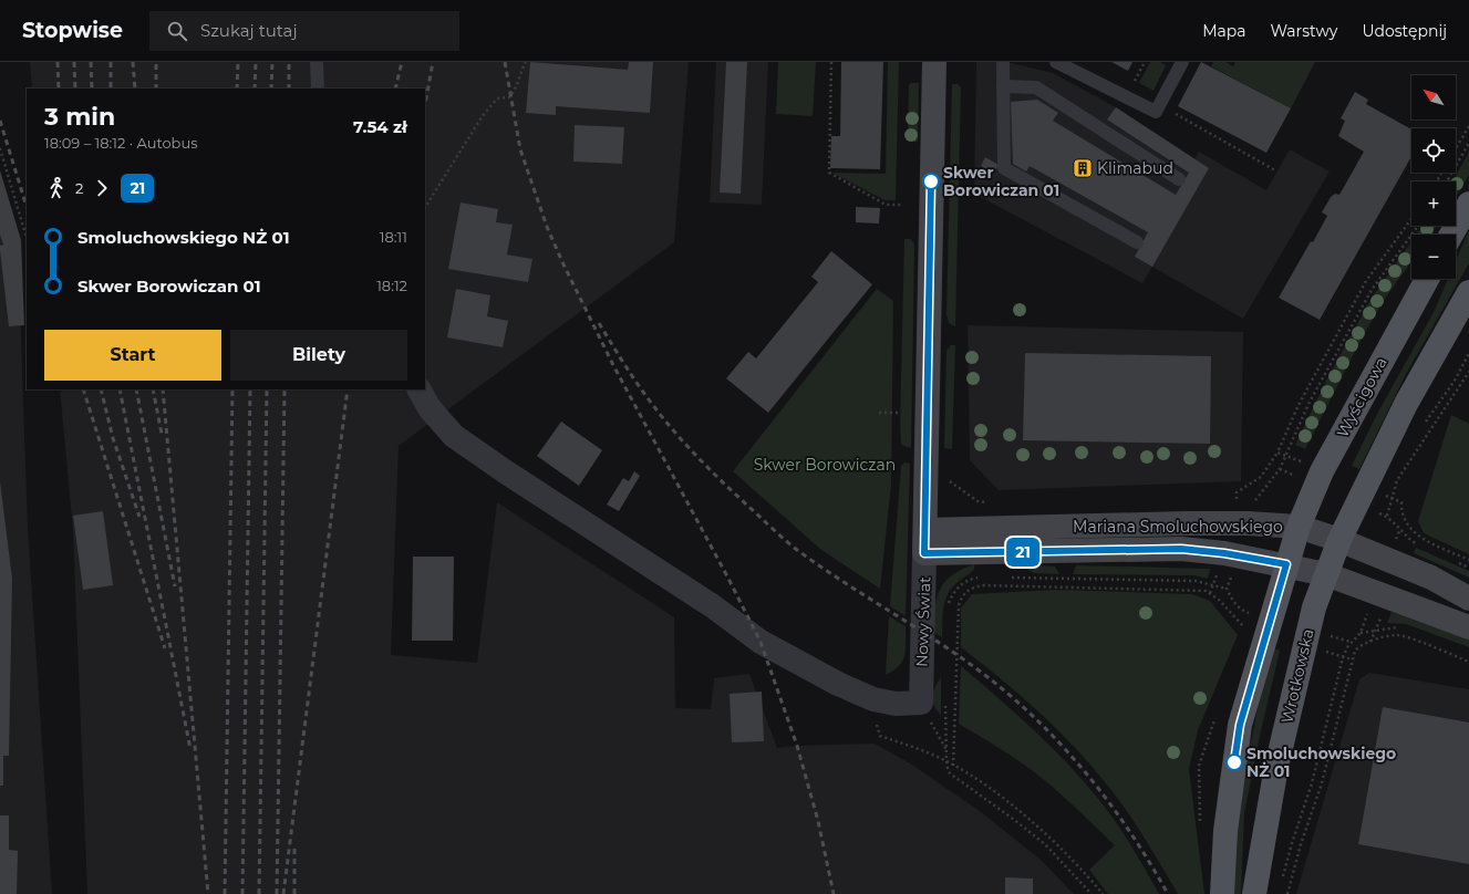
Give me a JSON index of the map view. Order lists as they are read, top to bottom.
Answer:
{
  "streets": {
    "main road": ["Wyścigowa", "Wrotkowska"],
    "street": ["Mariana Smoluchowskiego", "Nowy Świat"]
  },
  "crossings": [
    ["Wyścigowa", "Mariana Smoluchowskiego"],
    ["Mariana Smoluchowskiego", "Nowy Świat"],
    ["Mariana Smoluchowskiego", "Wrotkowska"]
  ],
  "parks": ["Skwer Borowiczan"],
  "places": {
    "building": ["Klimabud"],
    "other": ["Skwer Borowiczan 01", "Smoluchowskiego NŻ 01"]
  },
  "lines": ["bus line 21"],
  "north": "top left",
  "page": {
    "header": "Stopwise",
    "search": "Szukaj tutaj",
    "nav": ["Mapa", "Warstwy", "Udostępnij"],
    "on_map": "21",
    "map_buttons": ["+", "−"],
    "heading": ["3 min", "18:09 – 18:12 · Autobus", "7.54 zł"],
    "legs": ["2", "21"],
    "list": [
      {
        "name": "Smoluchowskiego NŻ 01",
        "value": "18:11"
      },
      {
        "name": "Skwer Borowiczan 01",
        "value": "18:12"
      }
    ],
    "buttons": ["Start", "Bilety"]
  }
}
